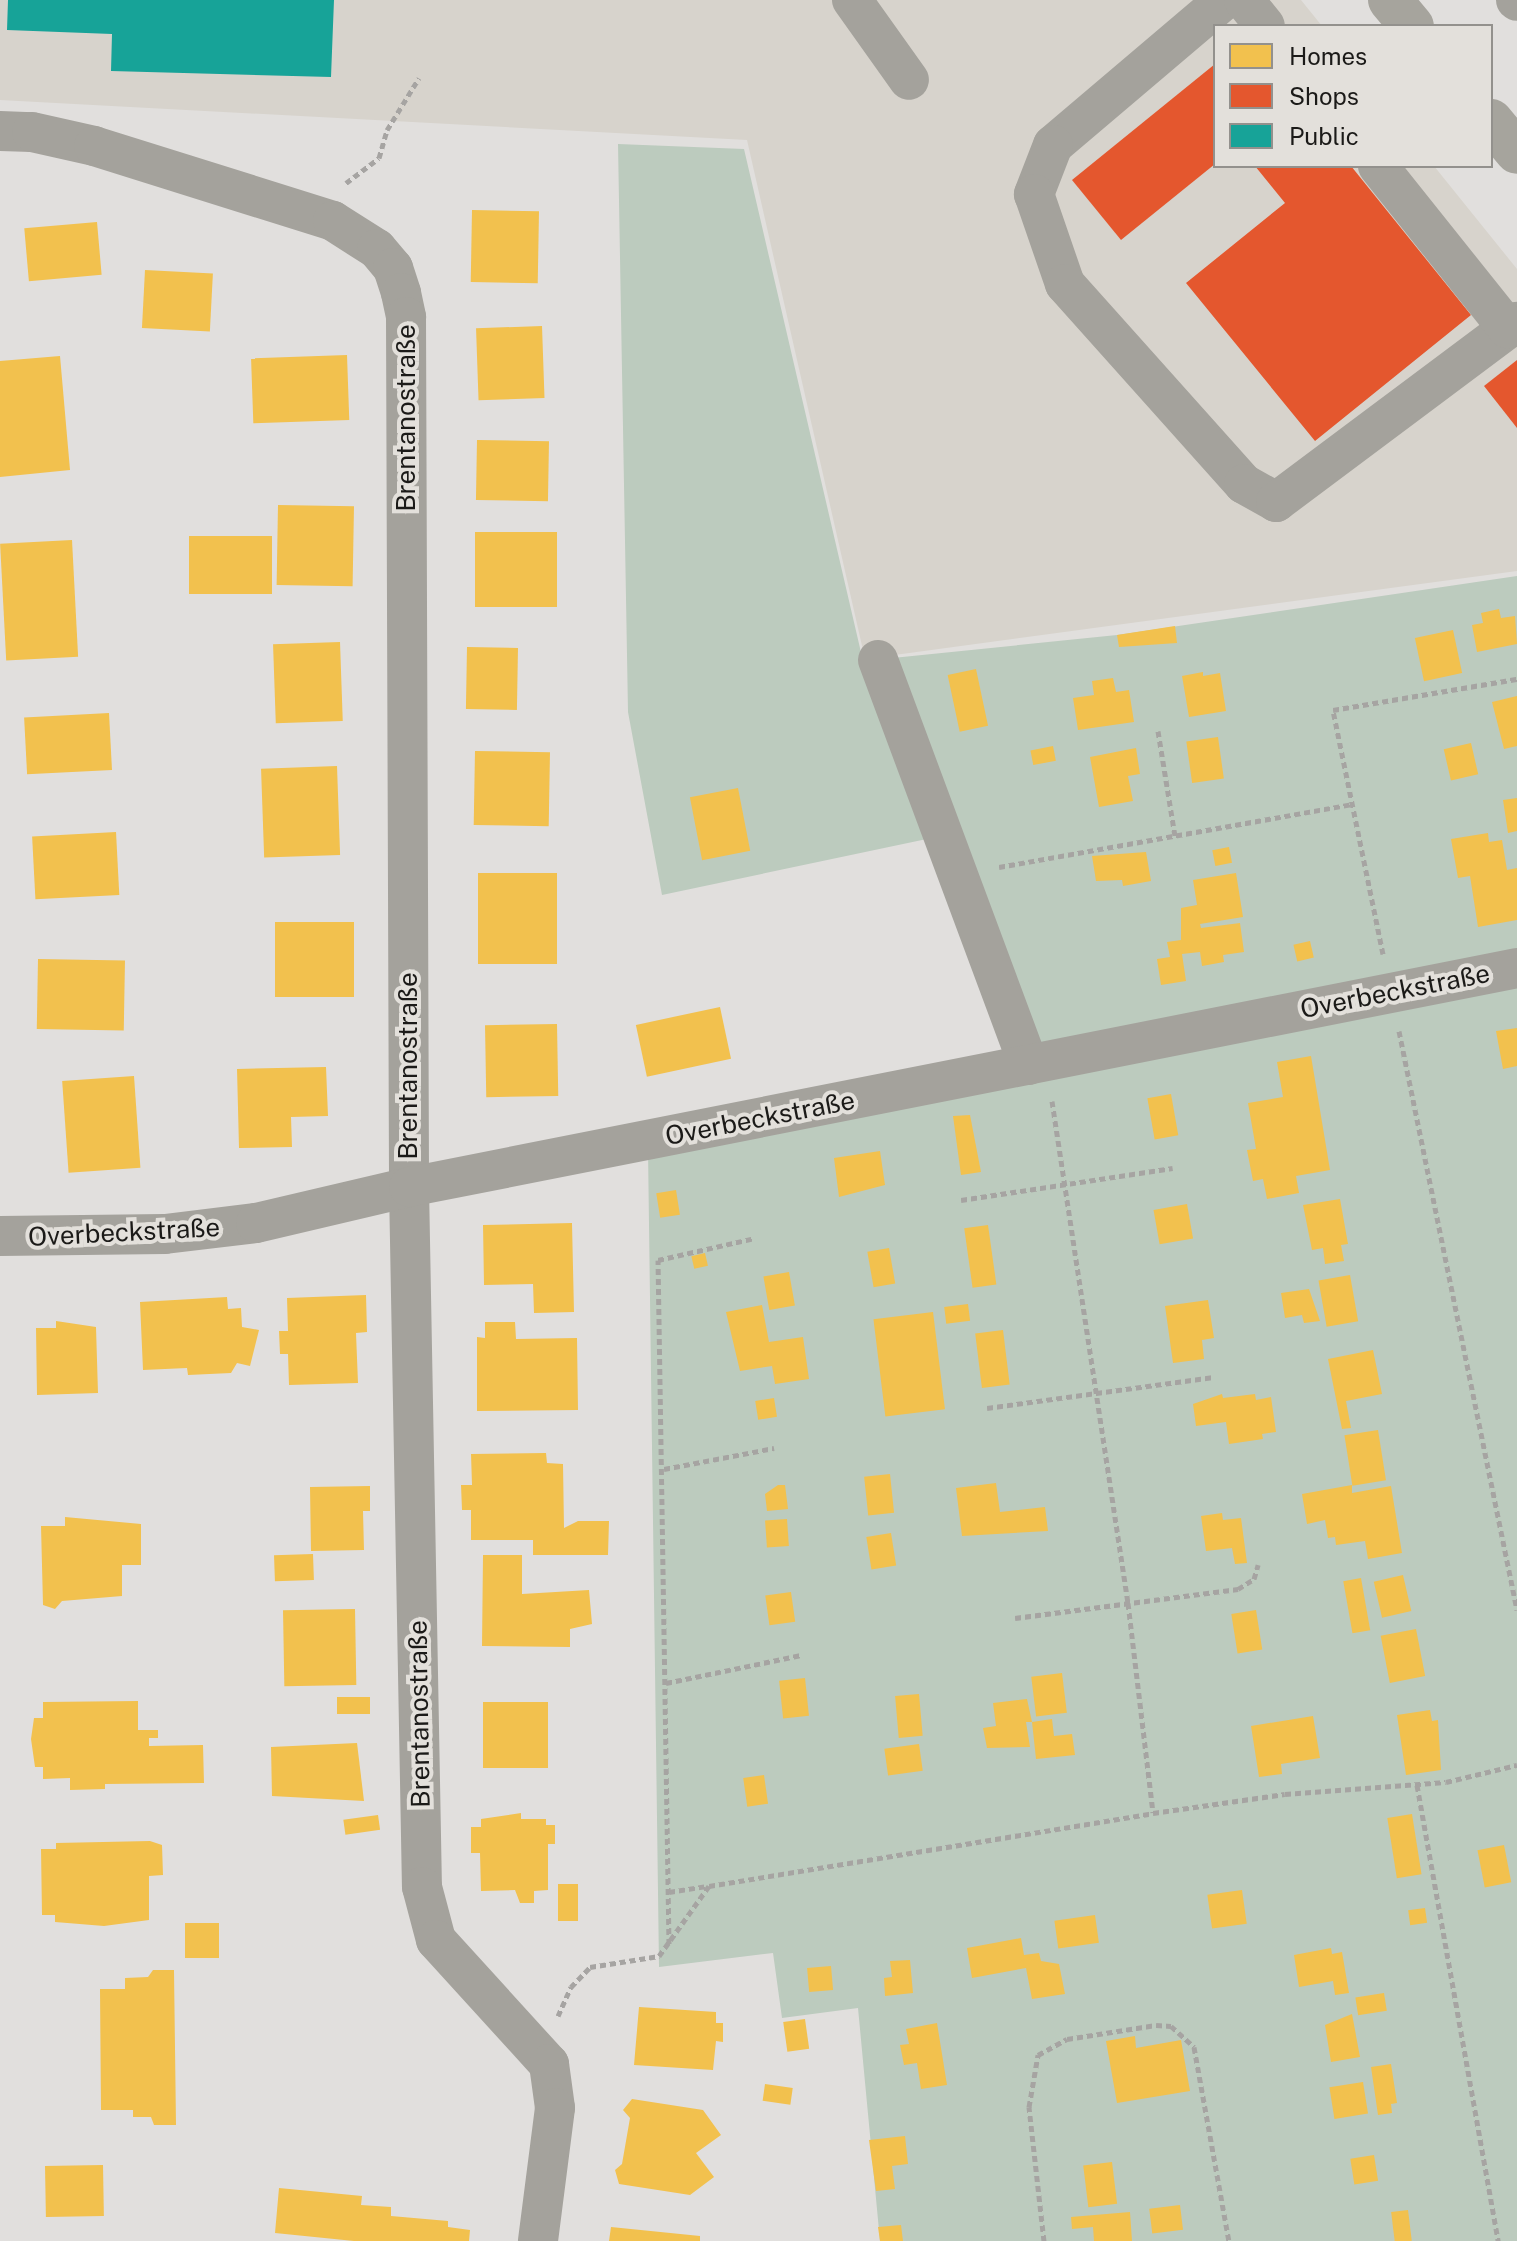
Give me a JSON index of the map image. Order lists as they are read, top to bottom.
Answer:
{
  "streets": {
    "street": ["Brentanostraße", "Overbeckstraße"]
  },
  "crossings": [
    ["Brentanostraße", "Overbeckstraße"]
  ],
  "legend": ["Homes", "Shops", "Public"]
}
